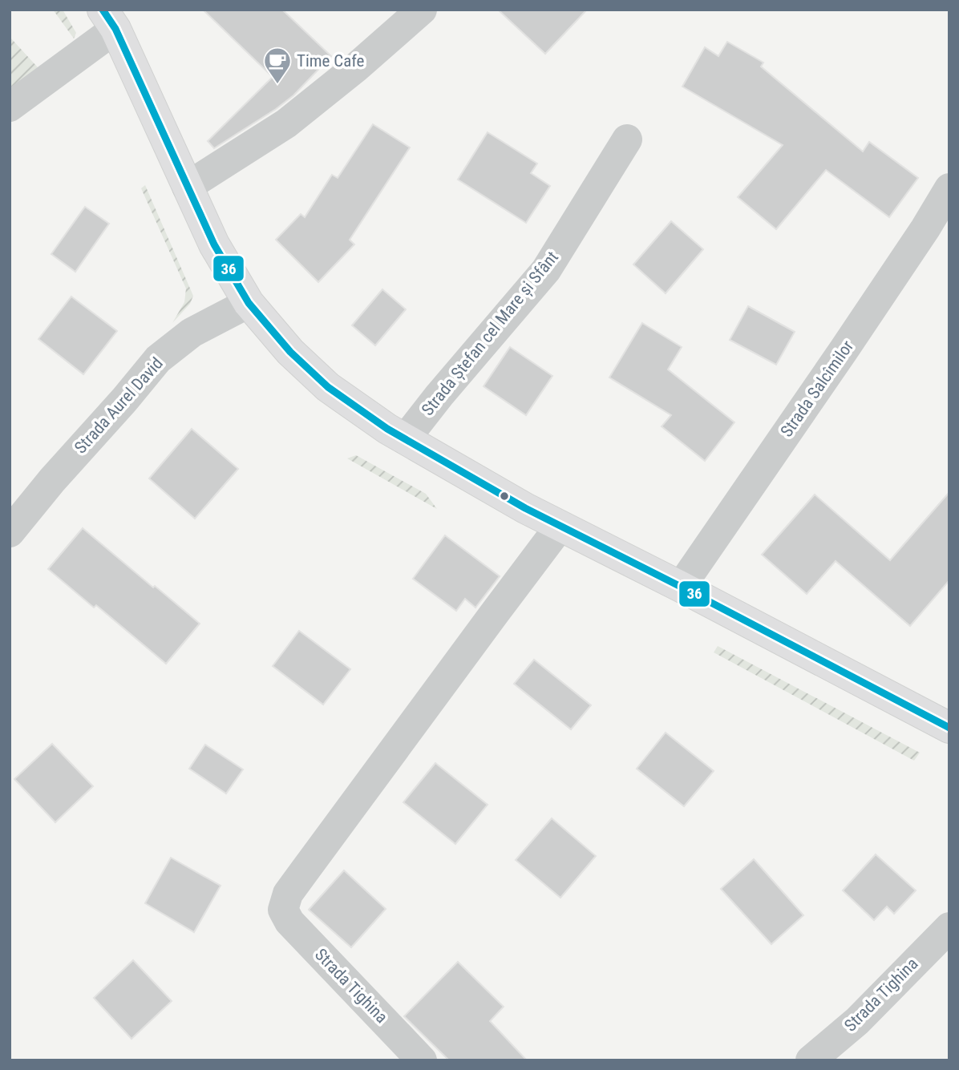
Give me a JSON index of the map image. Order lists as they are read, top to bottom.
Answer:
{
  "streets": {
    "street": [
      "Strada Ștefan cel Mare și Sfânt",
      "Strada Salcîmilor",
      "Strada Aurel David",
      "Strada Tighina"
    ]
  },
  "places": {
    "cafe": ["Time Cafe"]
  },
  "lines": ["transit line 36"]
}
